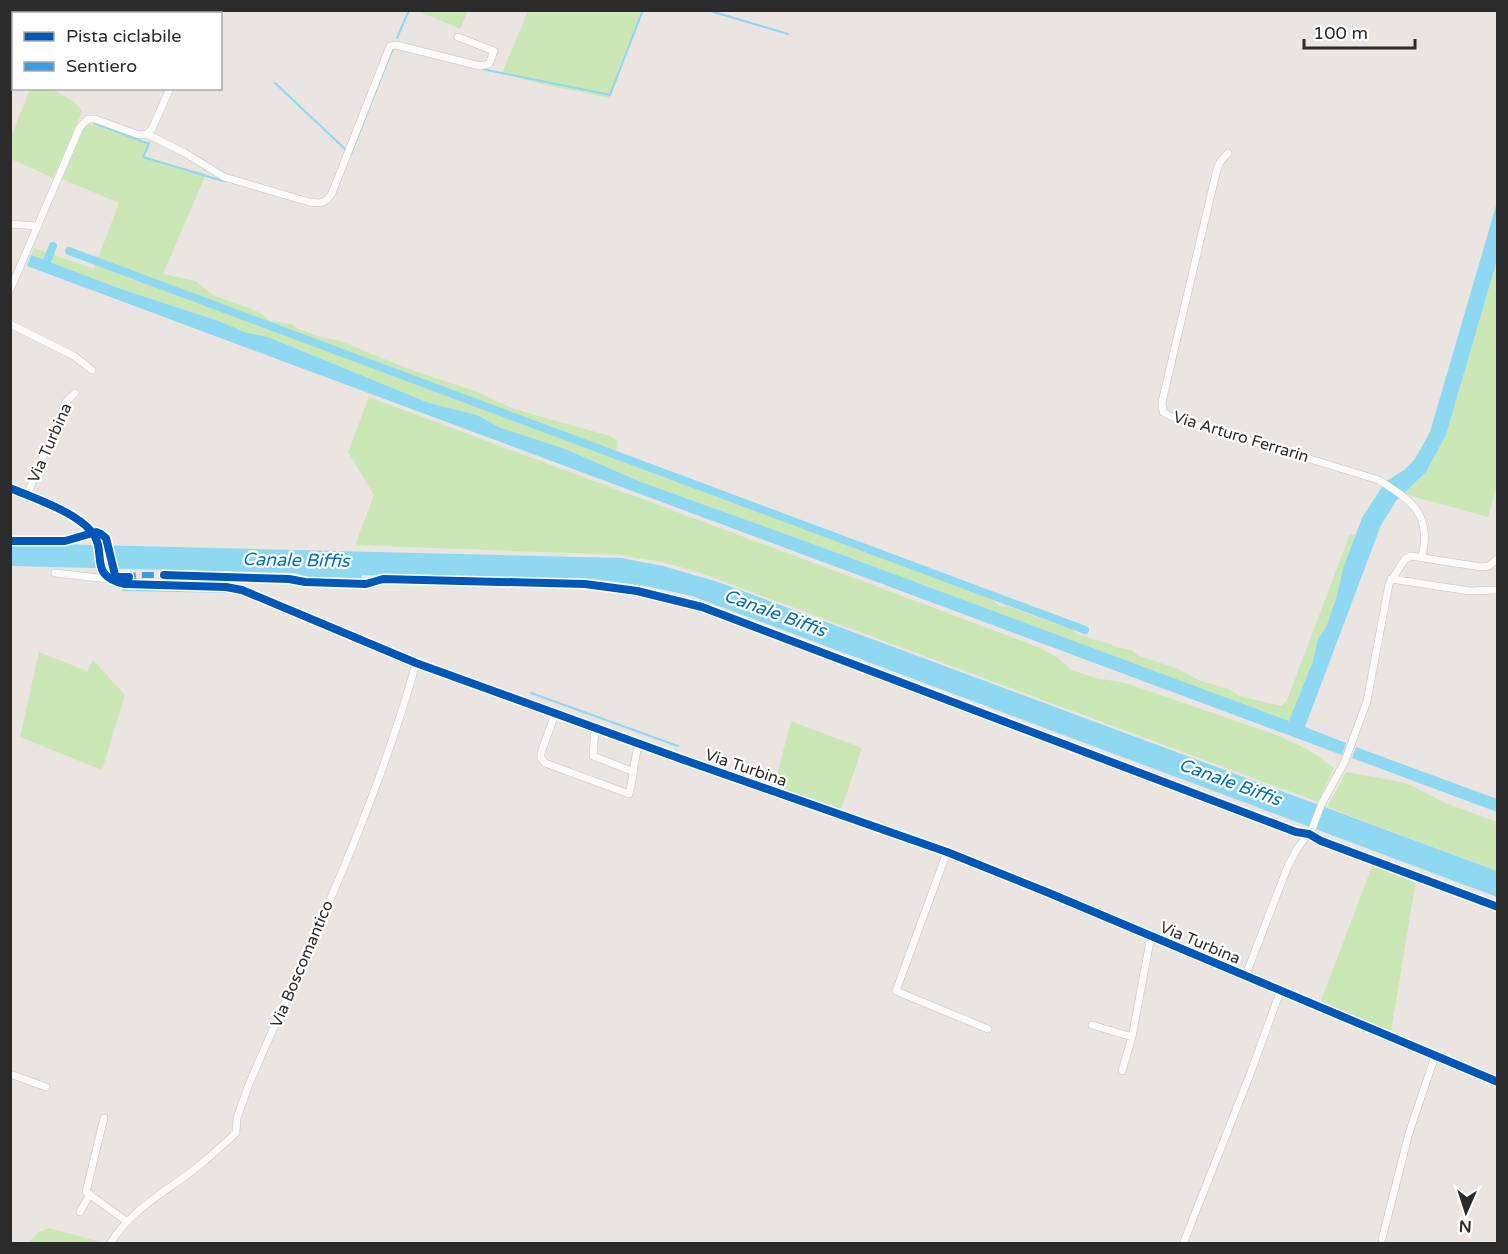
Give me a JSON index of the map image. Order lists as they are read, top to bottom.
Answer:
{
  "streets": {
    "street": ["Via Arturo Ferrarin", "Via Turbina", "Via Boscomantico"]
  },
  "crossings": [
    ["Via Turbina", "Via Boscomantico"]
  ],
  "water": ["Canale Biffis"],
  "legend": ["Pista ciclabile", "Sentiero"],
  "scale_bar": "100 m",
  "north": "bottom"
}
